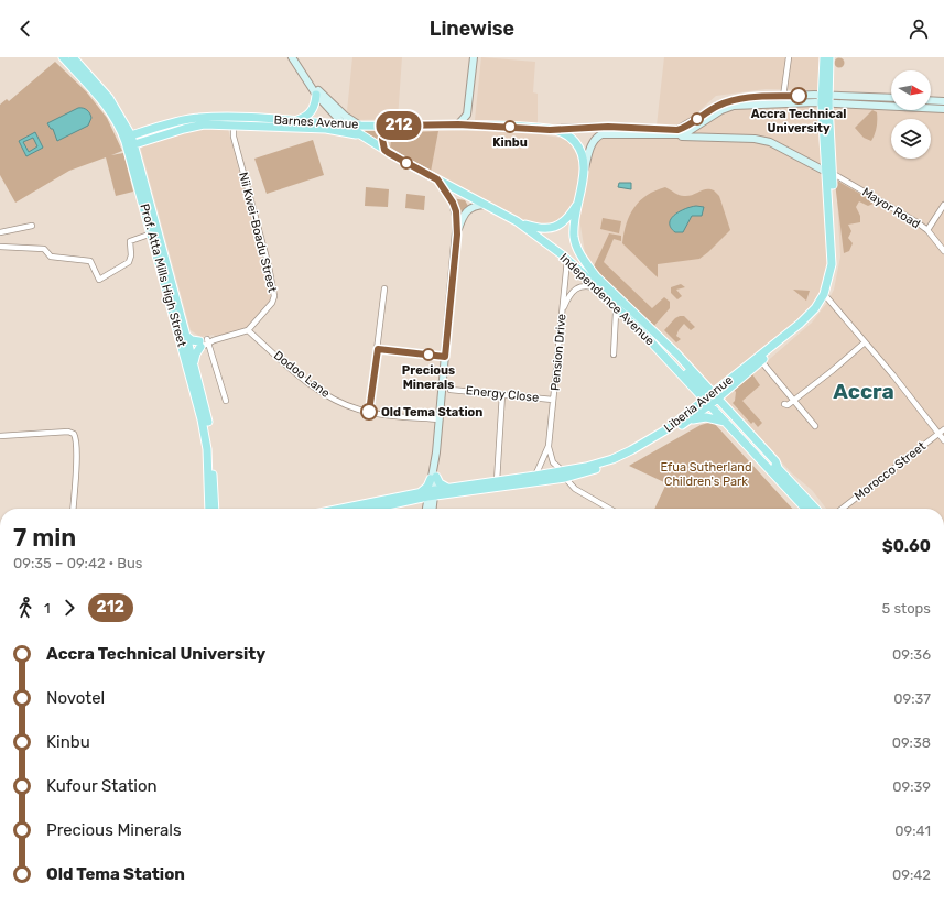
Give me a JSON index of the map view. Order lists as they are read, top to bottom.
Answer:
{
  "streets": {
    "main road": [
      "Barnes Avenue",
      "Prof. Atta Mills High Street",
      "Independence Avenue",
      "Liberia Avenue"
    ],
    "street": [
      "Mayor Road",
      "Nii Kwei-Boadu Street",
      "Pension Drive",
      "Dodoo Lane",
      "Energy Close",
      "Morocco Street"
    ]
  },
  "crossings": [
    ["Barnes Avenue", "Nii Kwei-Boadu Street"],
    ["Barnes Avenue", "Prof. Atta Mills High Street"],
    ["Barnes Avenue", "Independence Avenue"],
    ["Barnes Avenue", "Liberia Avenue"],
    ["Mayor Road", "Liberia Avenue"],
    ["Nii Kwei-Boadu Street", "Dodoo Lane"],
    ["Independence Avenue", "Pension Drive"],
    ["Independence Avenue", "Liberia Avenue"],
    ["Pension Drive", "Energy Close"],
    ["Pension Drive", "Liberia Avenue"]
  ],
  "districts": ["Accra"],
  "parks": ["Efua Sutherland Children's Park"],
  "places": [
    "Accra Technical University",
    "Kinbu",
    "Precious Minerals",
    "Old Tema Station"
  ],
  "lines": ["bus line 212"],
  "north": "right",
  "page": {
    "header": "Linewise",
    "on_map": "212",
    "heading": ["7 min", "09:35 – 09:42 · Bus", "$0.60"],
    "legs": ["1", "212", "5 stops"],
    "list": [
      {
        "name": "Accra Technical University",
        "value": "09:36"
      },
      {
        "name": "Novotel",
        "value": "09:37"
      },
      {
        "name": "Kinbu",
        "value": "09:38"
      },
      {
        "name": "Kufour Station",
        "value": "09:39"
      },
      {
        "name": "Precious Minerals",
        "value": "09:41"
      },
      {
        "name": "Old Tema Station",
        "value": "09:42"
      }
    ]
  }
}
